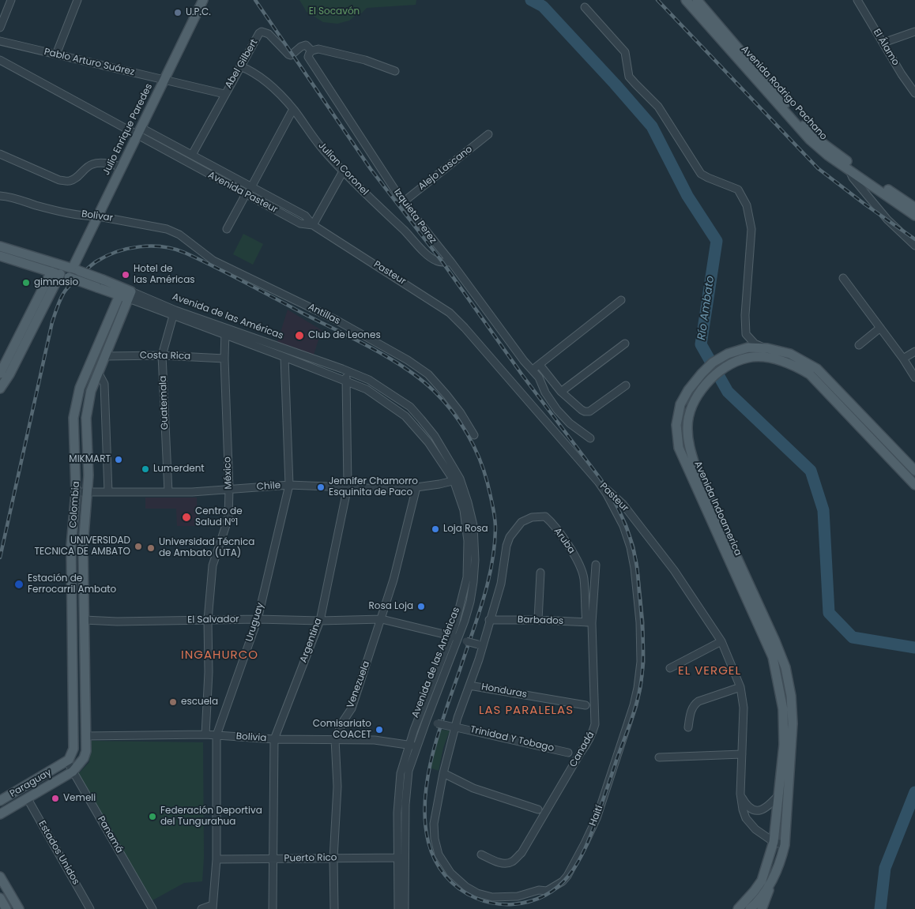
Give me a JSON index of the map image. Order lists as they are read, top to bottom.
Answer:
{
  "streets": {
    "main road": [
      "Avenida Rodrigo Pachano",
      "Julio Enrique Paredes",
      "Avenida de las Américas",
      "Colombia",
      "Avenida Indoamerica",
      "Paraguay"
    ],
    "street": [
      "El Álamo",
      "Pablo Arturo Suárez",
      "Abel Gilbert",
      "Alejo Lascano",
      "Julian Coronel",
      "Avenida Pasteur",
      "Bolivar",
      "Izquieta Perez",
      "Pasteur",
      "Antillas",
      "Costa Rica",
      "Guatemala",
      "México",
      "Chile",
      "Aruba",
      "El Salvador",
      "Barbados",
      "Uruguay",
      "Argentina",
      "Venezuela",
      "Honduras",
      "Bolivia",
      "Trinidad Y Tobago",
      "Canadá",
      "Haití",
      "Panamá",
      "Estados Unidos",
      "Puerto Rico"
    ]
  },
  "crossings": [
    ["Pablo Arturo Suárez", "Abel Gilbert"],
    ["Pablo Arturo Suárez", "Julio Enrique Paredes"],
    ["Abel Gilbert", "Julian Coronel"],
    ["Abel Gilbert", "Avenida Pasteur"],
    ["Abel Gilbert", "Izquieta Perez"],
    ["Julio Enrique Paredes", "Avenida Pasteur"],
    ["Julio Enrique Paredes", "Bolivar"],
    ["Julio Enrique Paredes", "Avenida de las Américas"],
    ["Alejo Lascano", "Izquieta Perez"],
    ["Julian Coronel", "Izquieta Perez"],
    ["Avenida Pasteur", "Pasteur"],
    ["Bolivar", "Antillas"],
    ["Pasteur", "Avenida Indoamerica"],
    ["Pasteur", "Haití"],
    ["Avenida de las Américas", "Guatemala"],
    ["Avenida de las Américas", "México"],
    ["Avenida de las Américas", "Chile"],
    ["Avenida de las Américas", "Colombia"],
    ["Avenida de las Américas", "El Salvador"],
    ["Avenida de las Américas", "Uruguay"],
    ["Avenida de las Américas", "Argentina"],
    ["Avenida de las Américas", "Bolivia"],
    ["Avenida de las Américas", "Trinidad Y Tobago"],
    ["Avenida de las Américas", "Puerto Rico"],
    ["Costa Rica", "Guatemala"],
    ["Costa Rica", "México"],
    ["Costa Rica", "Colombia"],
    ["Guatemala", "Chile"],
    ["México", "Chile"],
    ["México", "El Salvador"],
    ["México", "Bolivia"],
    ["Chile", "Colombia"],
    ["Chile", "Uruguay"],
    ["Chile", "Argentina"],
    ["Chile", "Venezuela"],
    ["Colombia", "El Salvador"],
    ["Colombia", "Bolivia"],
    ["Colombia", "Paraguay"],
    ["Colombia", "Panamá"],
    ["Aruba", "Barbados"],
    ["Aruba", "Canadá"],
    ["El Salvador", "Uruguay"],
    ["El Salvador", "Argentina"],
    ["El Salvador", "Venezuela"],
    ["Barbados", "Canadá"],
    ["Uruguay", "Bolivia"],
    ["Uruguay", "Puerto Rico"],
    ["Argentina", "Bolivia"],
    ["Argentina", "Puerto Rico"],
    ["Venezuela", "Bolivia"],
    ["Venezuela", "Puerto Rico"],
    ["Honduras", "Haití"],
    ["Trinidad Y Tobago", "Haití"],
    ["Paraguay", "Panamá"],
    ["Paraguay", "Estados Unidos"]
  ],
  "districts": ["INGAHURCO", "EL VERGEL", "LAS PARALELAS"],
  "water": ["Río Ambato"],
  "parks": ["El Socavón"],
  "places": [
    "U.P.C.",
    "Hotel de las Américas",
    "gimnasio",
    "Club de Leones",
    "MIKMART",
    "Lumerdent",
    "Jennifer Chamorro Esquinita de Paco",
    "Centro de Salud N°1",
    "Loja Rosa",
    "UNIVERSIDAD TECNICA DE AMBATO",
    "Universidad Técnica de Ambato (UTA)",
    "Estación de Ferrocarril Ambato",
    "Rosa Loja",
    "escuela",
    "Comisariato COACET",
    "Vemeli",
    "Federación Deportiva del Tungurahua"
  ]
}
